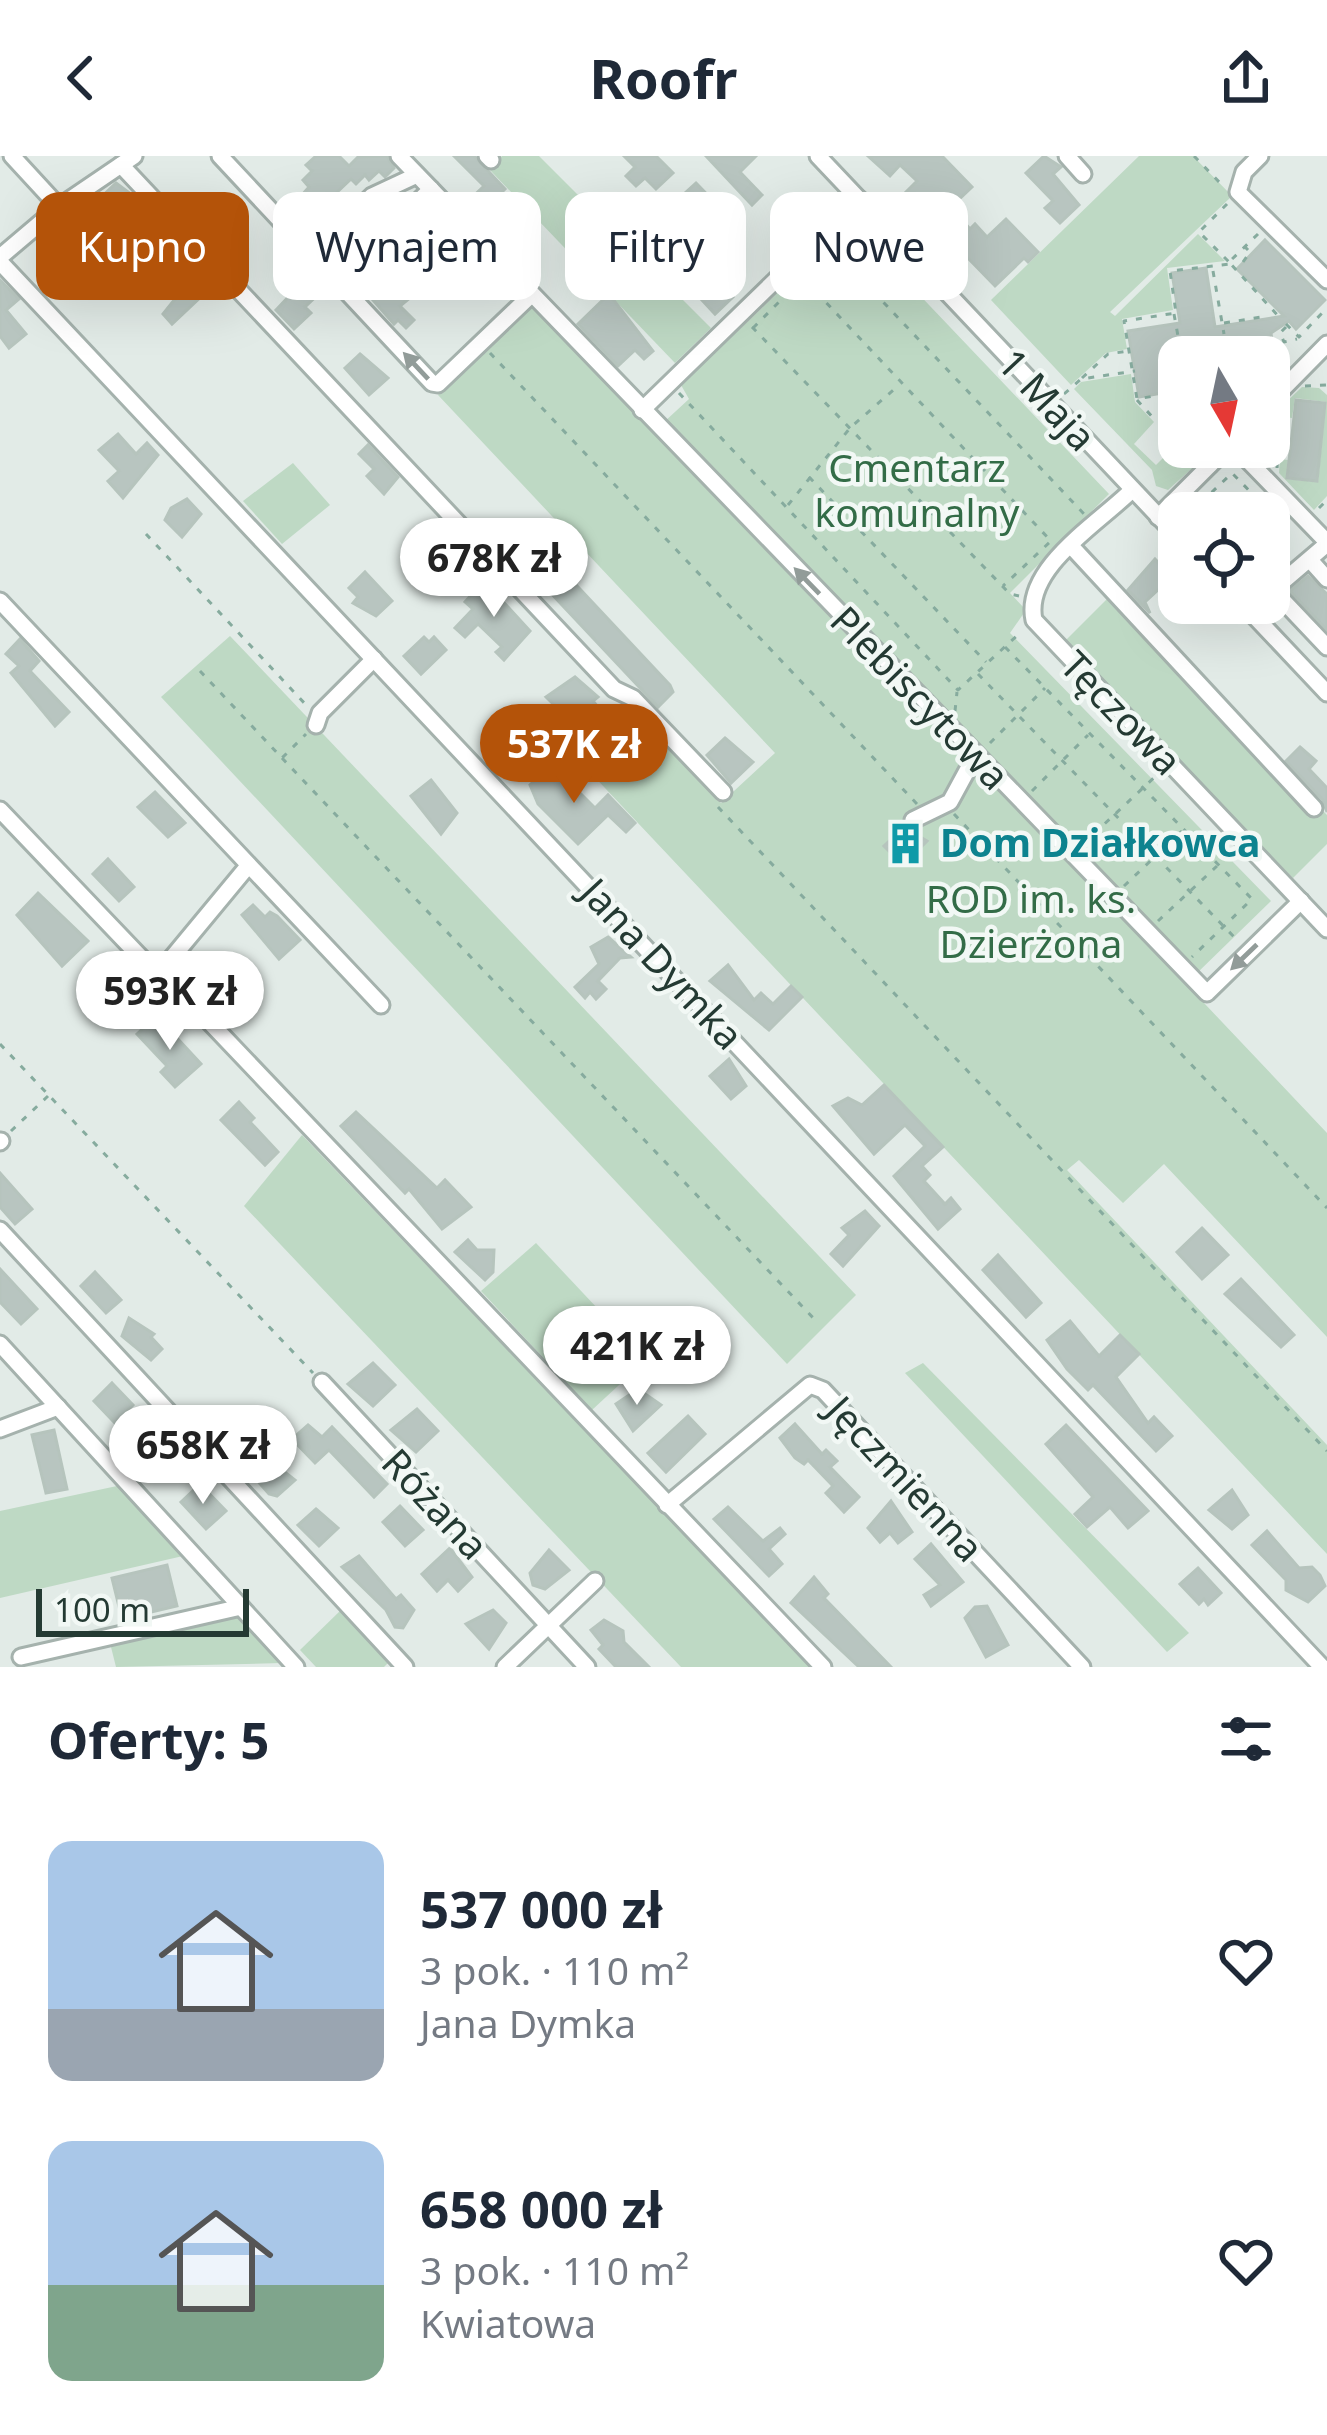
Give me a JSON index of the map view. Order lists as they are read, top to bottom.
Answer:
{
  "streets": {
    "street": [
      "1 Maja",
      "Plebiscytowa",
      "Tęczowa",
      "Jana Dymka",
      "Jęczmienna",
      "Różana"
    ]
  },
  "crossings": [
    ["Plebiscytowa", "Tęczowa"]
  ],
  "one_way": ["Plebiscytowa"],
  "parks": ["Cmentarz komunalny", "ROD im. ks. Dzierżona"],
  "places": {
    "building": ["Dom Działkowca"]
  },
  "scale_bar": "100 m",
  "north": "bottom",
  "page": {
    "header": "Roofr",
    "chip": [
      "Kupno",
      "Wynajem",
      "Filtry",
      "Nowe"
    ],
    "price": [
      "678K zł",
      "537K zł",
      "593K zł",
      "421K zł",
      "658K zł"
    ],
    "scale": "100 m",
    "heading": "Oferty: 5",
    "list": [
      {
        "name": "537 000 zł",
        "note": "3 pok. · 110 m² · Jana Dymka"
      },
      {
        "name": "658 000 zł",
        "note": "3 pok. · 110 m² · Kwiatowa"
      }
    ]
  }
}
